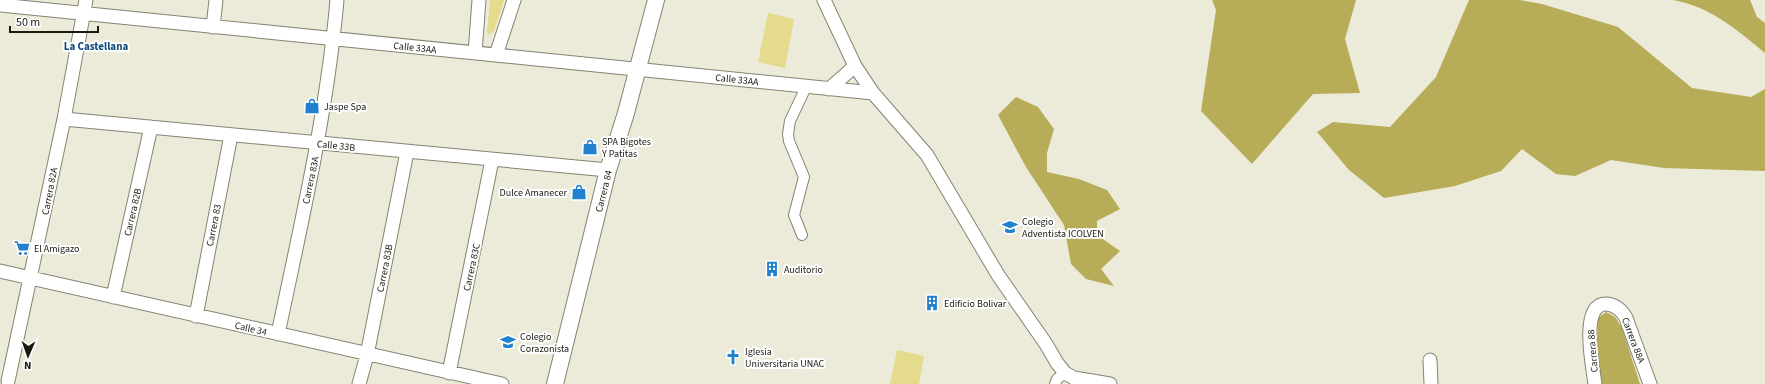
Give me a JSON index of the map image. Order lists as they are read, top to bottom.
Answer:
{
  "streets": {
    "street": [
      "Calle 33AA",
      "Calle 33B",
      "Carrera 83A",
      "Carrera 82A",
      "Carrera 84",
      "Carrera 82B",
      "Carrera 83",
      "Carrera 83C",
      "Carrera 83B",
      "Calle 34",
      "Carrera 88A",
      "Carrera 88"
    ]
  },
  "crossings": [
    ["Calle 33AA", "Carrera 83A"],
    ["Calle 33AA", "Carrera 82A"],
    ["Calle 33AA", "Carrera 84"],
    ["Calle 33B", "Carrera 83A"],
    ["Calle 33B", "Carrera 82A"],
    ["Calle 33B", "Carrera 84"],
    ["Calle 33B", "Carrera 82B"],
    ["Calle 33B", "Carrera 83"],
    ["Calle 33B", "Carrera 83C"],
    ["Calle 33B", "Carrera 83B"],
    ["Carrera 83A", "Calle 34"],
    ["Carrera 82A", "Calle 34"],
    ["Carrera 82B", "Calle 34"],
    ["Carrera 83", "Calle 34"],
    ["Carrera 83C", "Calle 34"],
    ["Carrera 83B", "Calle 34"],
    ["Carrera 88A", "Carrera 88"]
  ],
  "districts": ["La Castellana"],
  "places": {
    "shop": ["Jaspe Spa", "SPA Bigotes Y Patitas", "Dulce Amanecer"],
    "school or university": ["Colegio Adventista ICOLVEN", "Colegio Corazonista"],
    "supermarket": ["El Amigazo"],
    "building": ["Auditorio", "Edificio Bolivar"],
    "church": ["Iglesia Universitaria UNAC"]
  },
  "scale_bar": "50 m",
  "north": "bottom"
}
